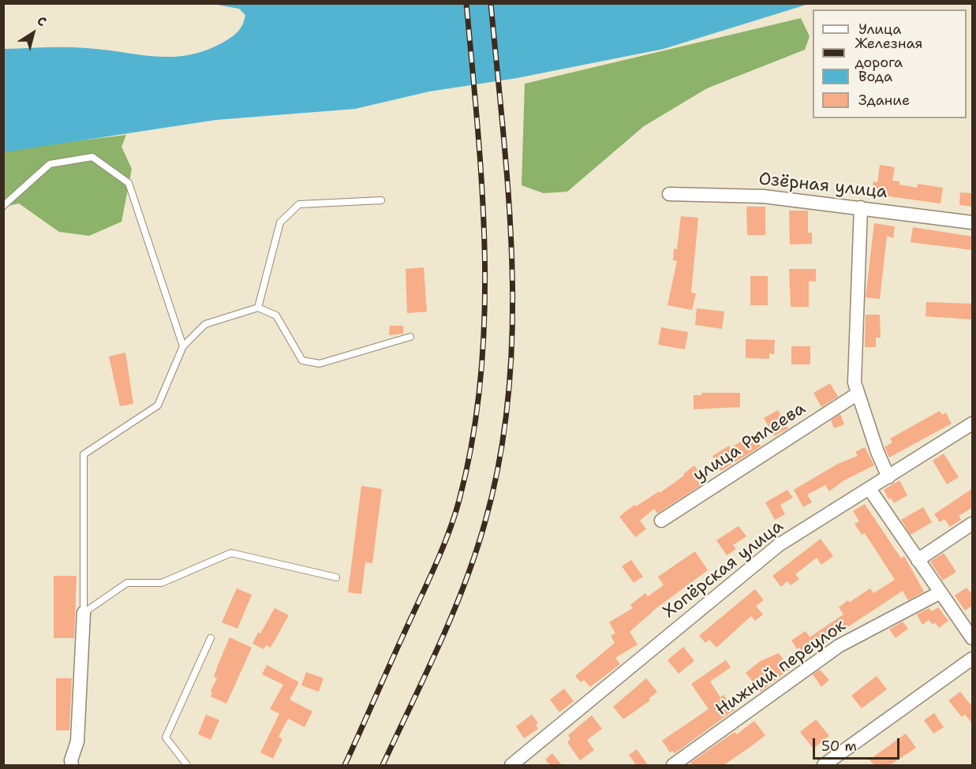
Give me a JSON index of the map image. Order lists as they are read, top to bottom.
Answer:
{
  "streets": {
    "street": [
      "Озёрная улица",
      "улица Рылеева",
      "Хопёрская улица",
      "Нижний переулок"
    ]
  },
  "legend": [
    "Улица",
    "Железная дорога",
    "Вода",
    "Здание"
  ],
  "scale_bar": "50 m",
  "north": "top right"
}
